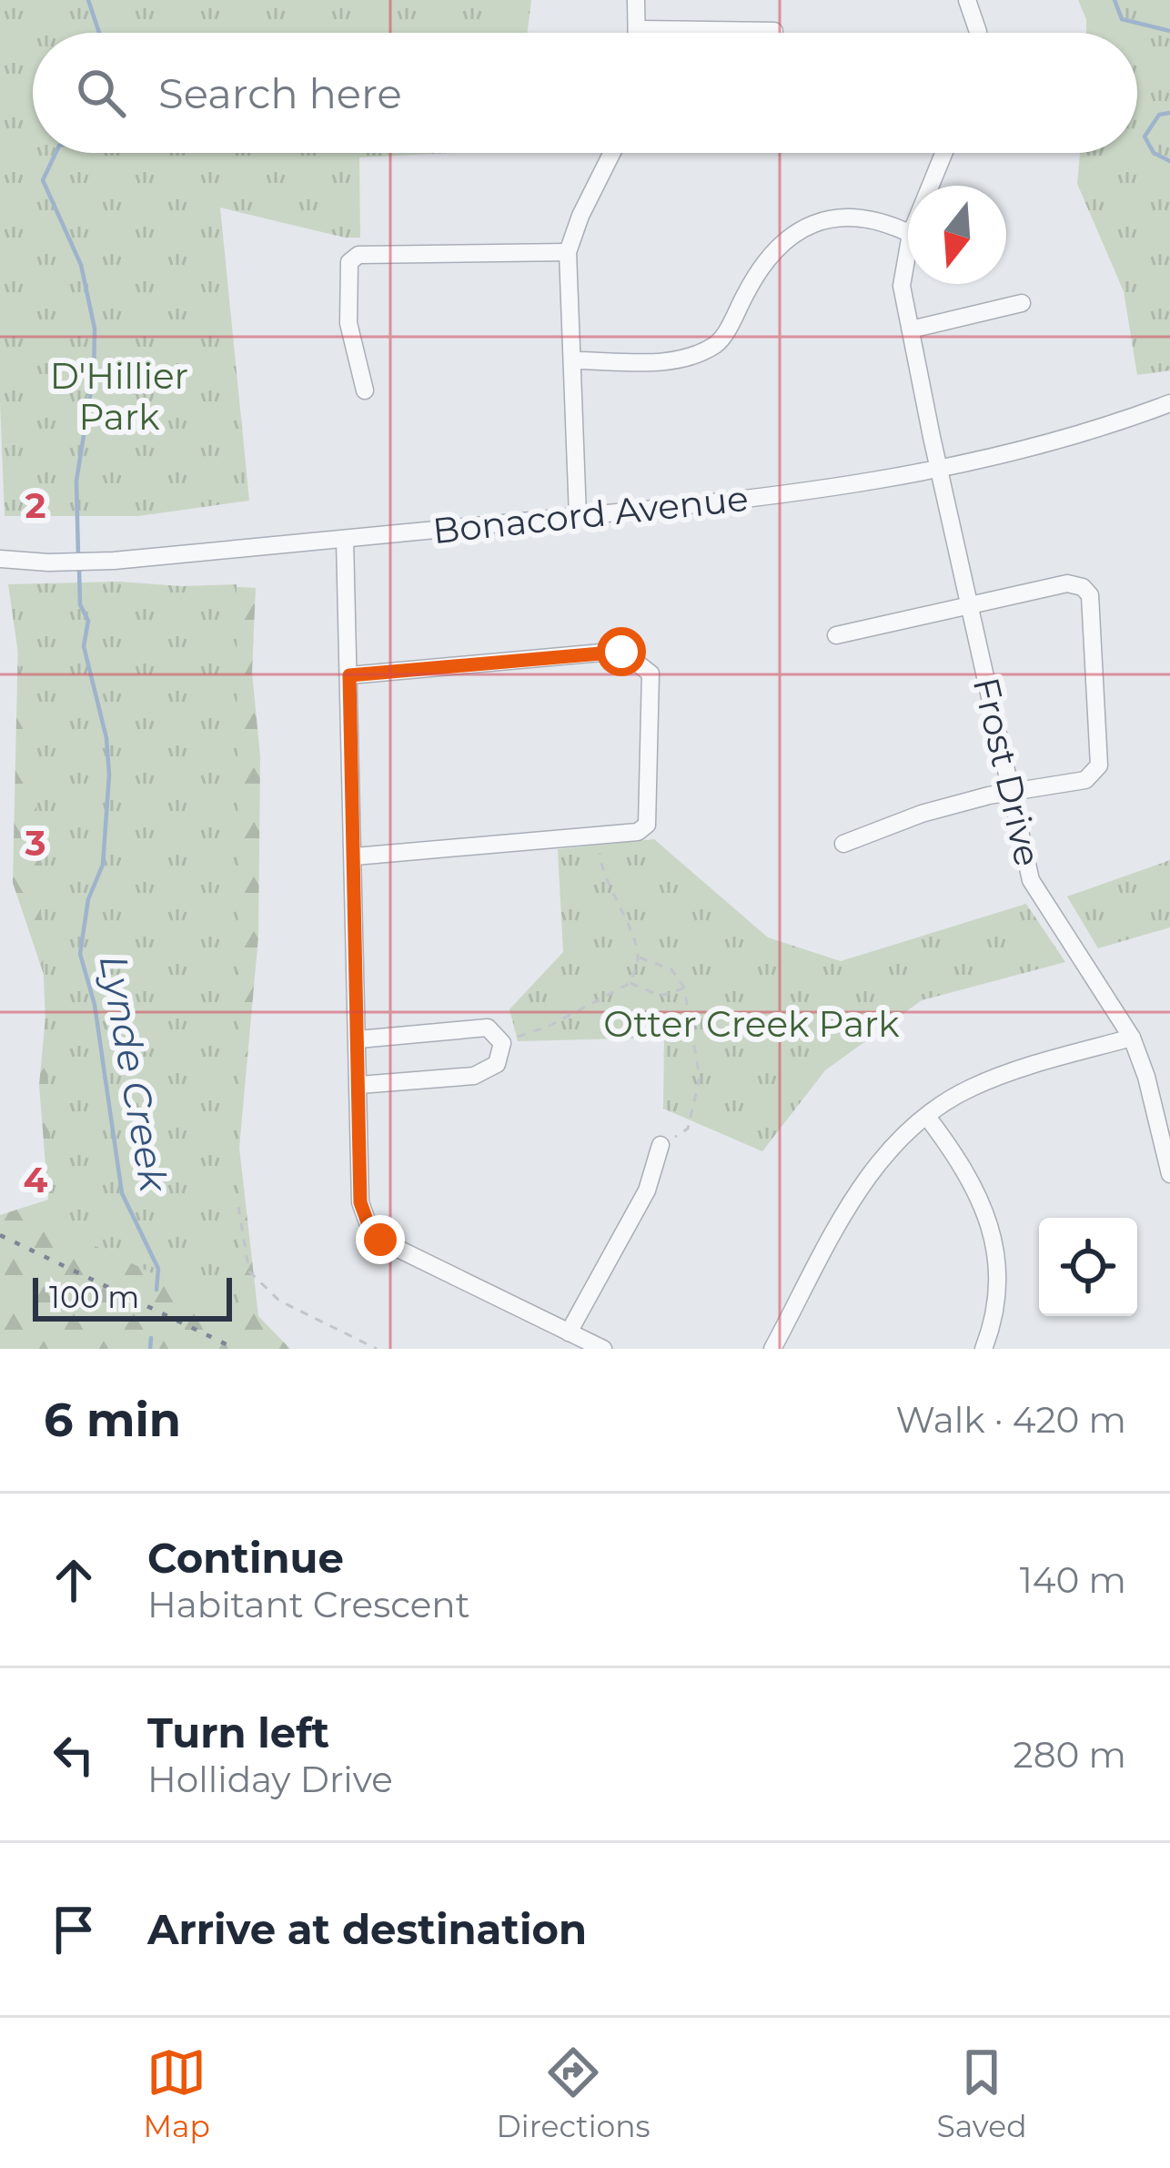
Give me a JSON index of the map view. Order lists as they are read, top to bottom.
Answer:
{
  "streets": {
    "street": ["Bonacord Avenue", "Frost Drive"]
  },
  "crossings": [
    ["Bonacord Avenue", "Frost Drive"]
  ],
  "water": ["Lynde Creek"],
  "parks": ["D'Hillier Park", "Otter Creek Park"],
  "scale_bar": "100 m",
  "north": "bottom",
  "page": {
    "search": "Search here",
    "scale": "100 m",
    "heading": ["6 min", "Walk · 420 m"],
    "list": [
      ["Continue", "Habitant Crescent", "140 m"],
      ["Turn left", "Holliday Drive", "280 m"],
      "Arrive at destination"
    ],
    "nav": ["Map", "Directions", "Saved"]
  },
  "grid": {
    "rows": ["2", "3", "4"]
  }
}
